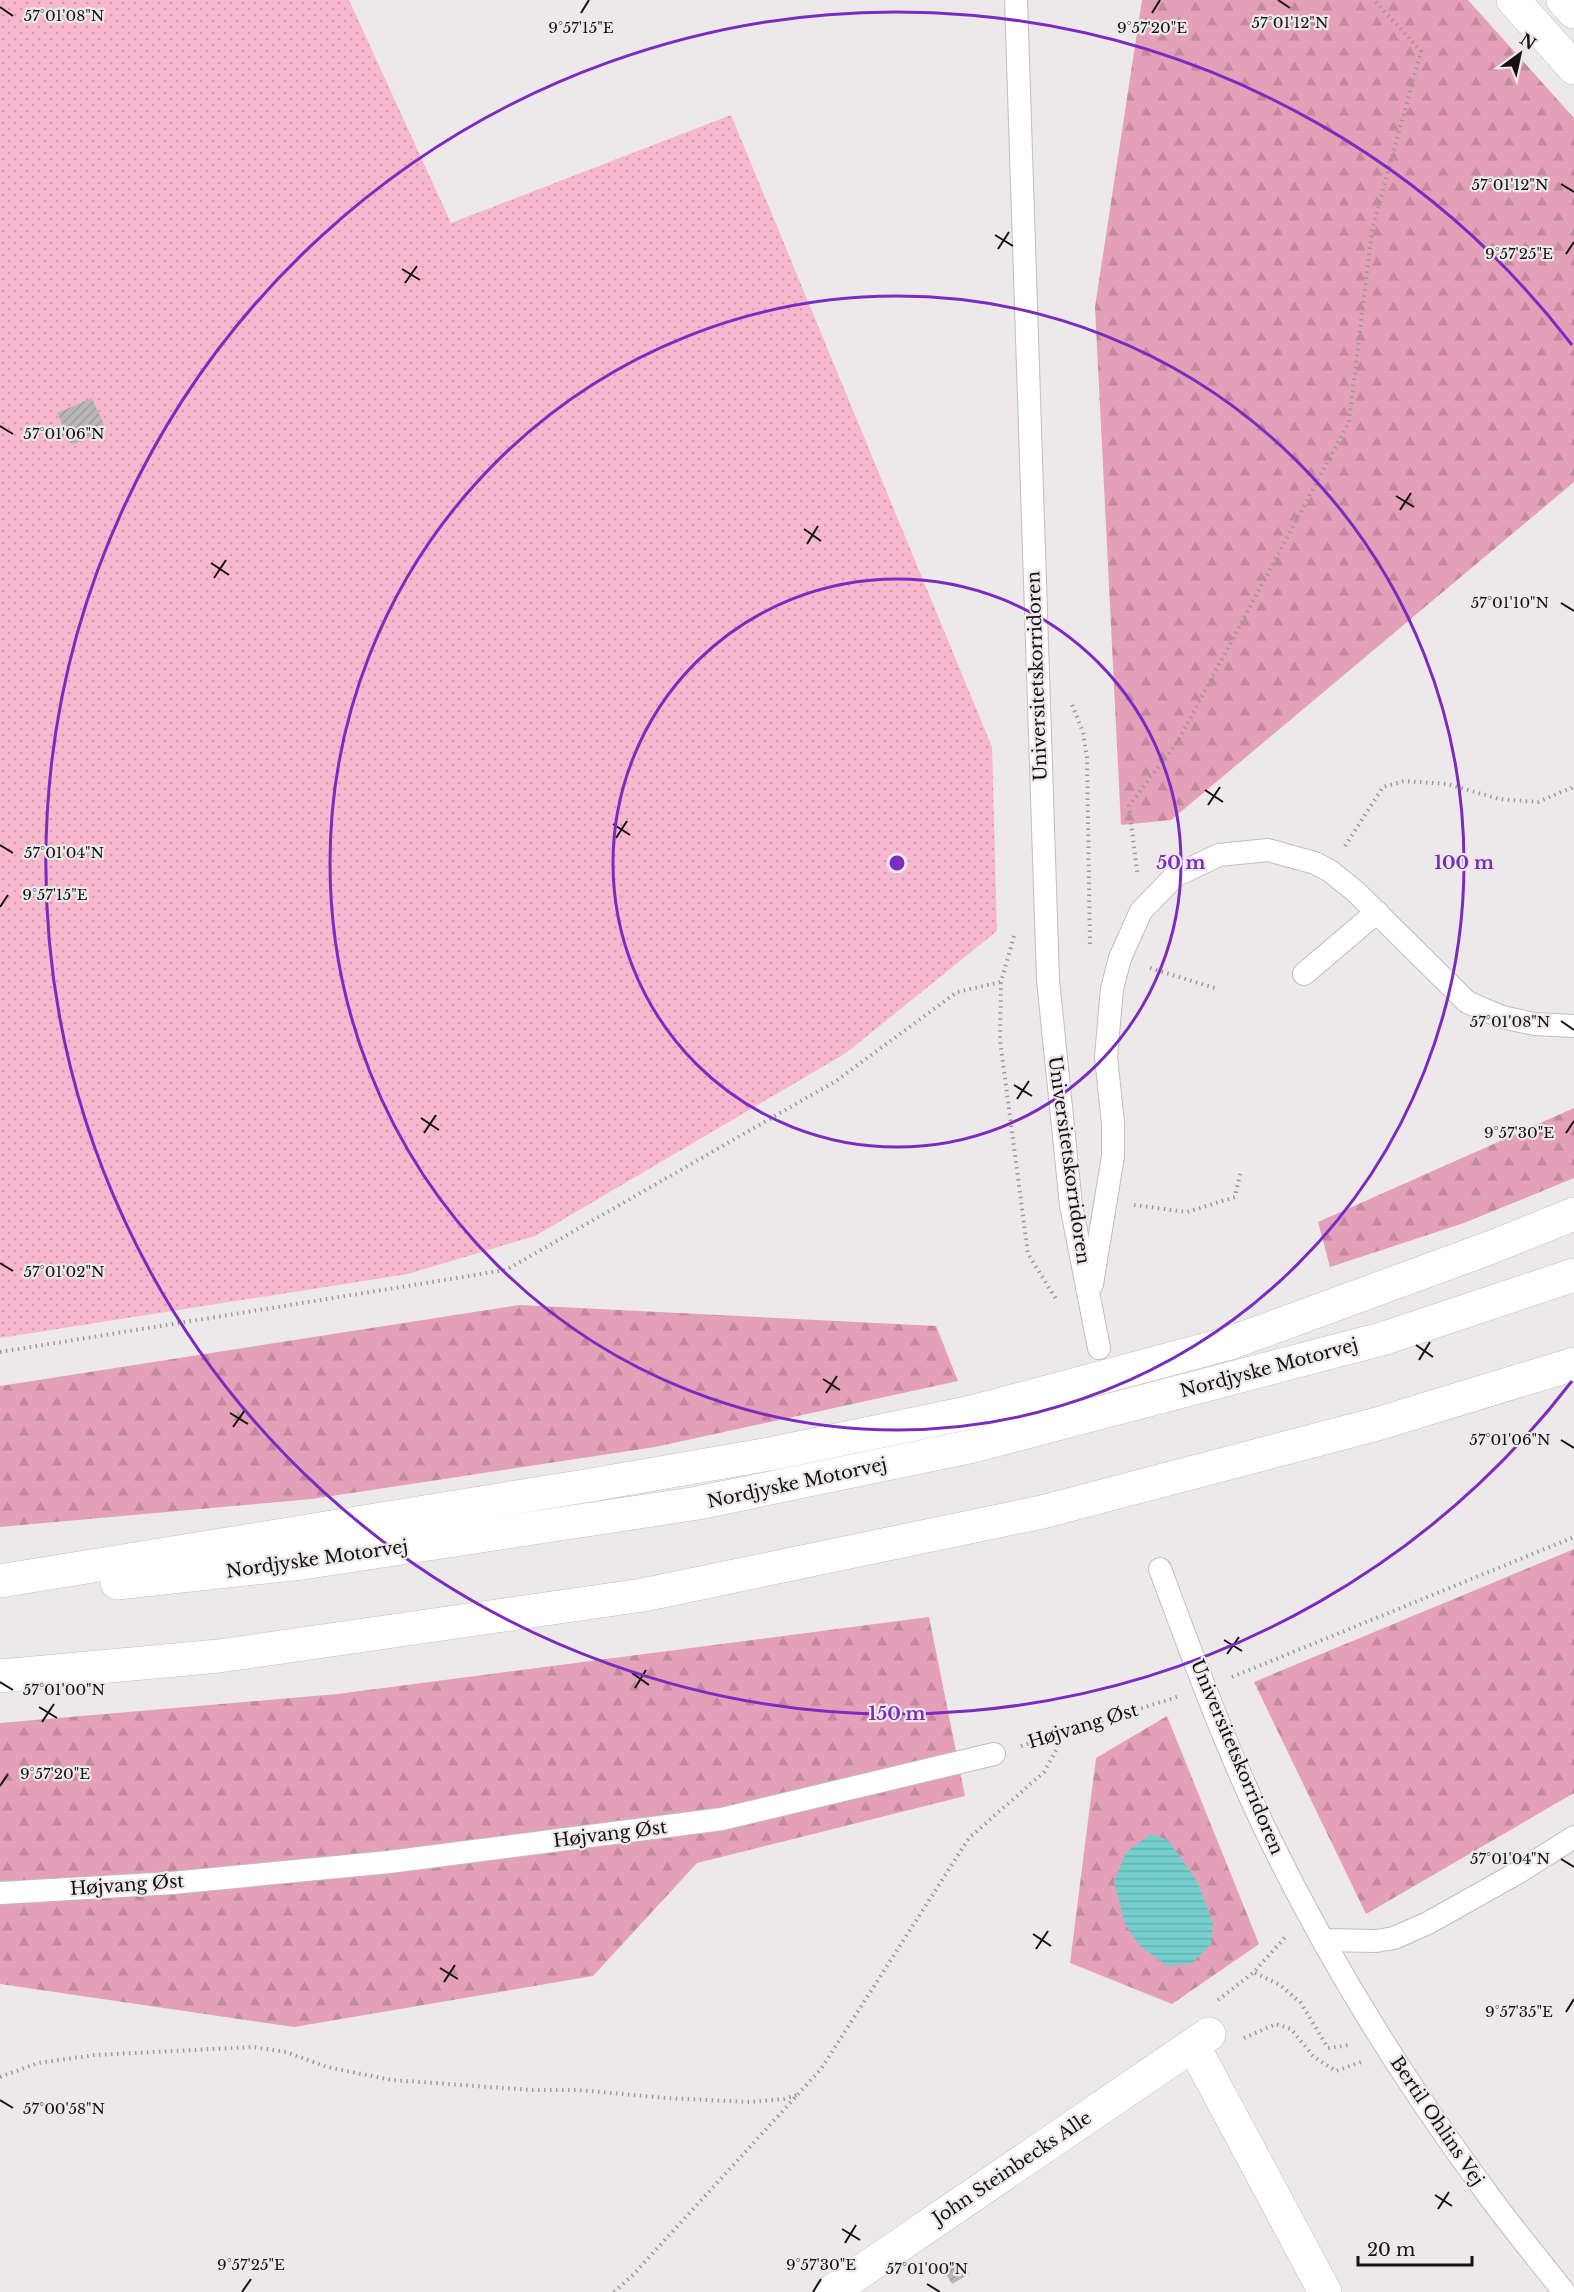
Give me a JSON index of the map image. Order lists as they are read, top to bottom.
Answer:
{
  "streets": {
    "main road": ["Nordjyske Motorvej", "John Steinbecks Alle"],
    "lane": ["Universitetskorridoren", "Højvang Øst", "Bertil Ohlins Vej"]
  },
  "crossings": [
    ["Universitetskorridoren", "Højvang Øst"],
    ["Universitetskorridoren", "Bertil Ohlins Vej"]
  ],
  "scale_bar": "20 m",
  "north": "top right",
  "coordinates": [
    "57°01'08\"N",
    "57°01'12\"N",
    "9°57'15\"E",
    "9°57'20\"E",
    "9°57'25\"E",
    "57°01'06\"N",
    "57°01'10\"N",
    "57°01'04\"N",
    "9°57'30\"E",
    "57°01'02\"N",
    "57°01'00\"N",
    "9°57'35\"E",
    "57°00'58\"N"
  ],
  "rings": ["50 m", "100 m", "150 m"]
}
